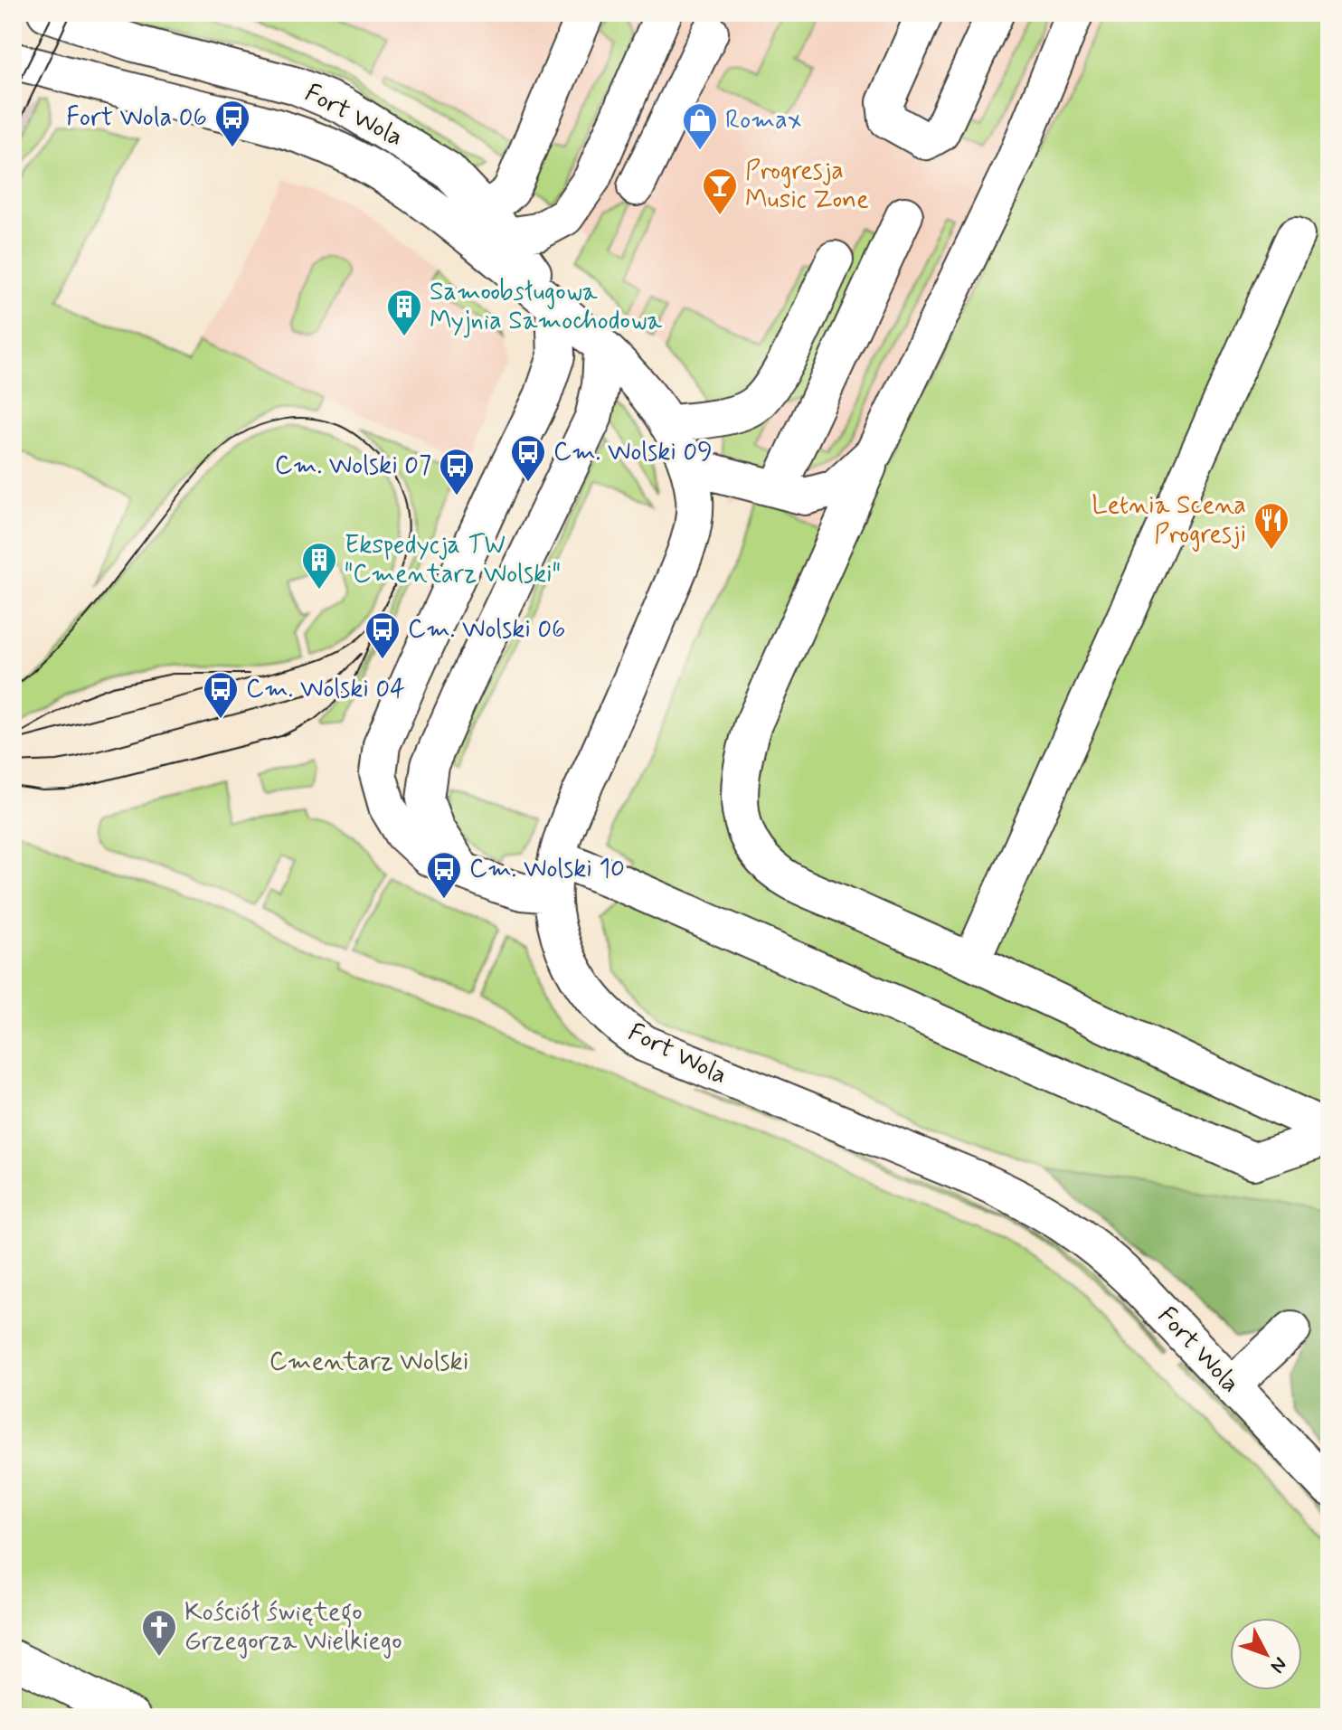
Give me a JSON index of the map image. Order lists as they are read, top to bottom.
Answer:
{
  "streets": {
    "street": ["Fort Wola"]
  },
  "parks": ["Cmentarz Wolski"],
  "places": {
    "bus stop": [
      "Fort Wola 06",
      "Cm. Wolski 09",
      "Cm. Wolski 07",
      "Cm. Wolski 06",
      "Cm. Wolski 04",
      "Cm. Wolski 10"
    ],
    "shop": ["Romax"],
    "bar": ["Progresja Music Zone"],
    "building": ["Samoobsługowa Myjnia Samochodowa", "Ekspedycja TW \"Cmentarz Wolski\""],
    "restaurant": ["Letnia Scena Progresji"],
    "church": ["Kościół świętego Grzegorza Wielkiego"]
  },
  "north": "bottom right"
}
